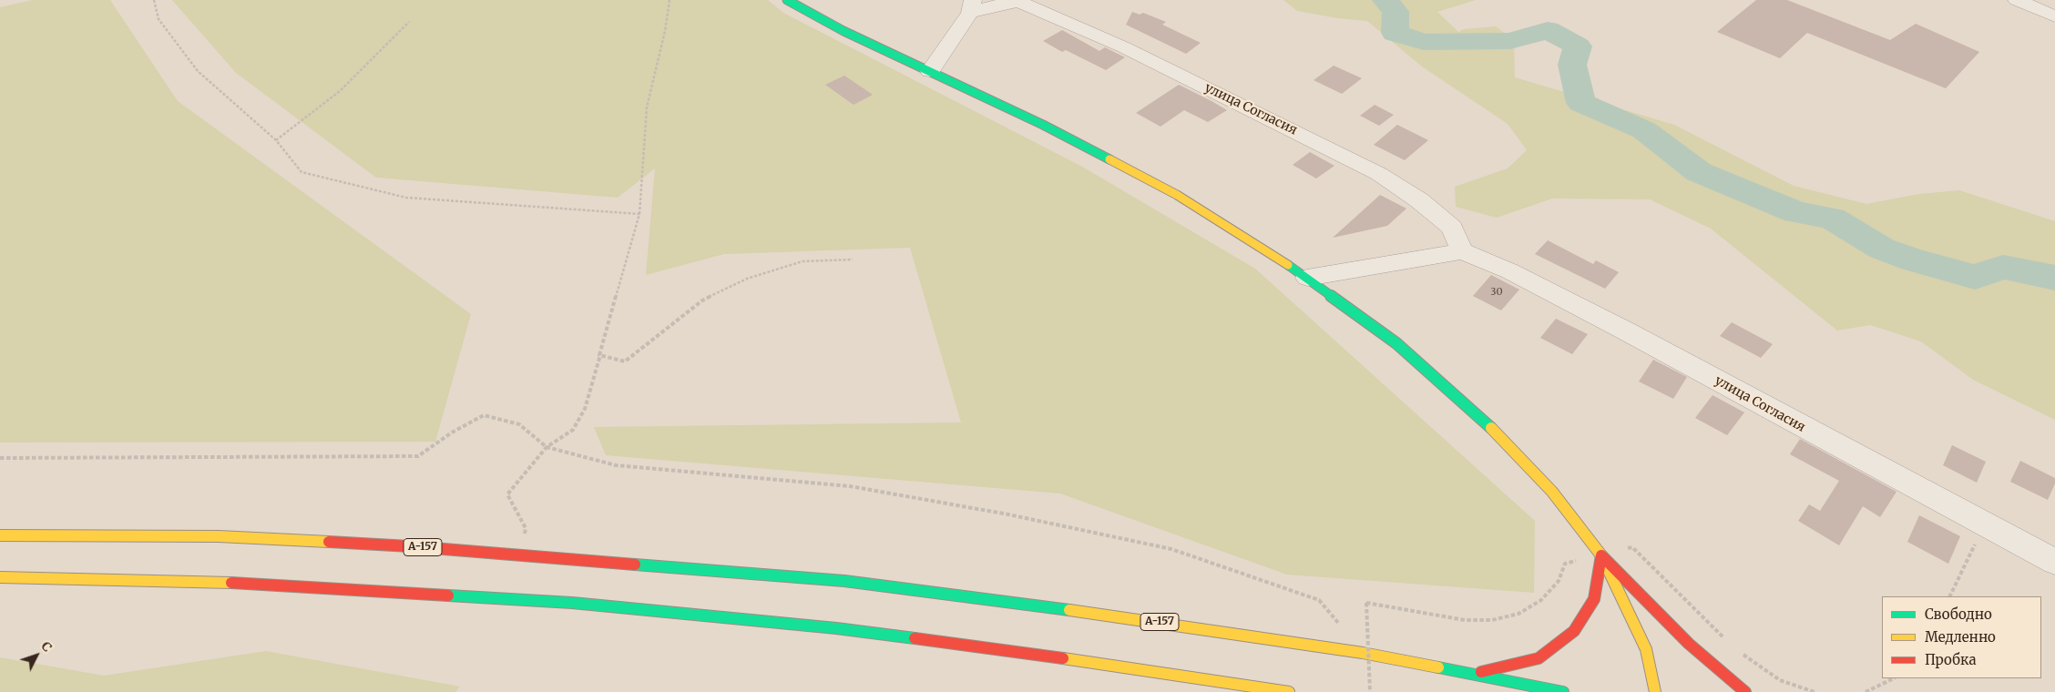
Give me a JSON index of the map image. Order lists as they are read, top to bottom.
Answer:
{
  "streets": {
    "main road": ["А-157"],
    "street": ["улица Согласия"]
  },
  "house_numbers": ["30"],
  "legend": ["Свободно", "Медленно", "Пробка"],
  "north": "top right"
}
